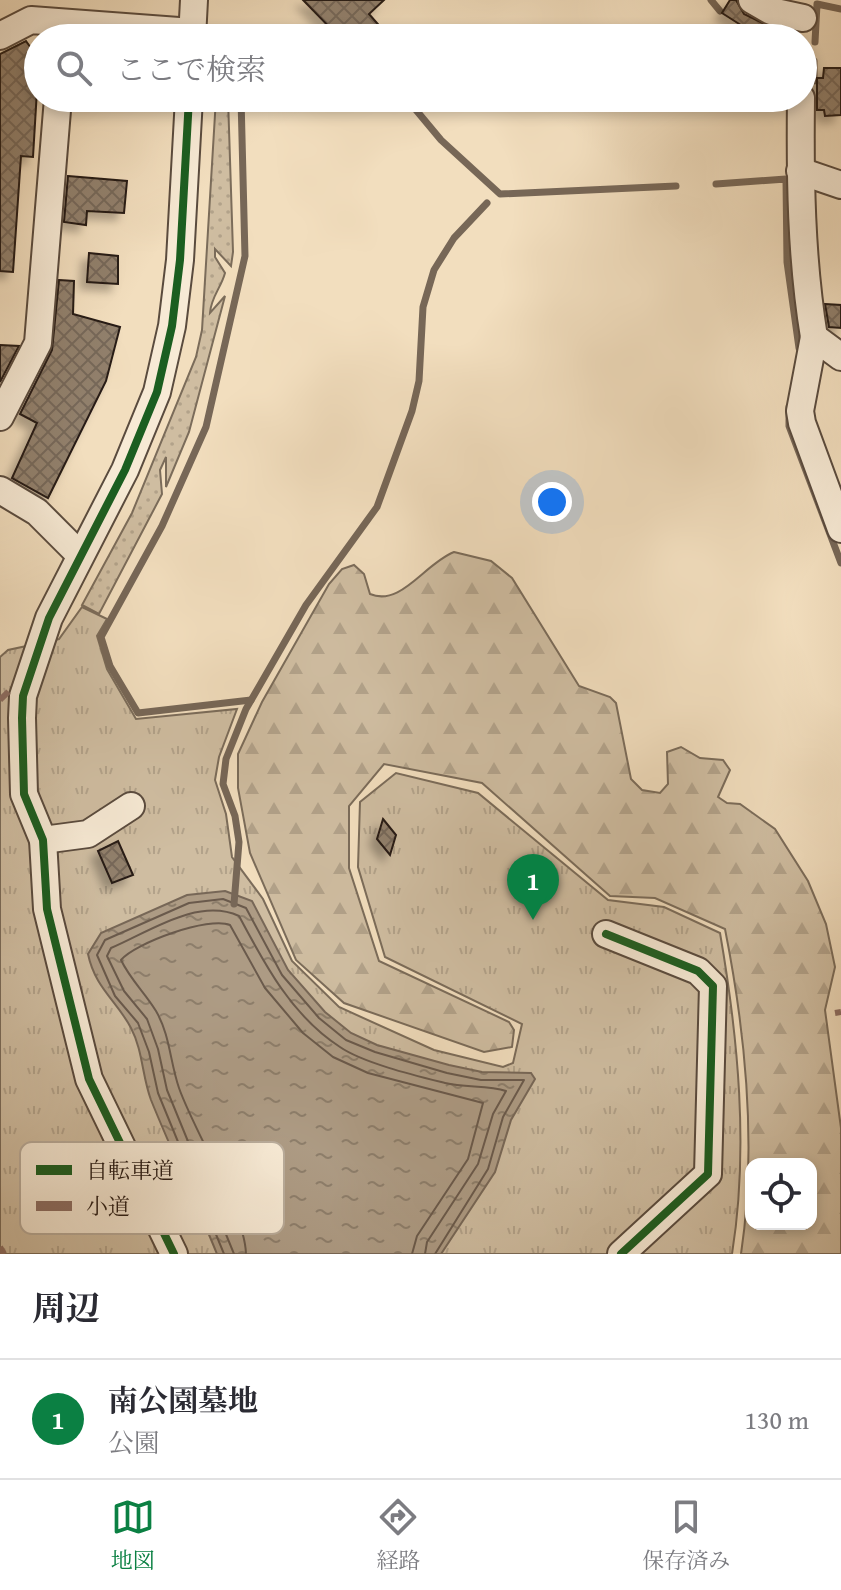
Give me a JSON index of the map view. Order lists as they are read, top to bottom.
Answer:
{
  "legend": ["自転車道", "小道"],
  "page": {
    "search": "ここで検索",
    "pins": "1",
    "heading": "周辺",
    "list": [
      {
        "mark": "1",
        "name": "南公園墓地",
        "note": "公園",
        "value": "130 m"
      }
    ],
    "nav": ["地図", "経路", "保存済み"]
  }
}
